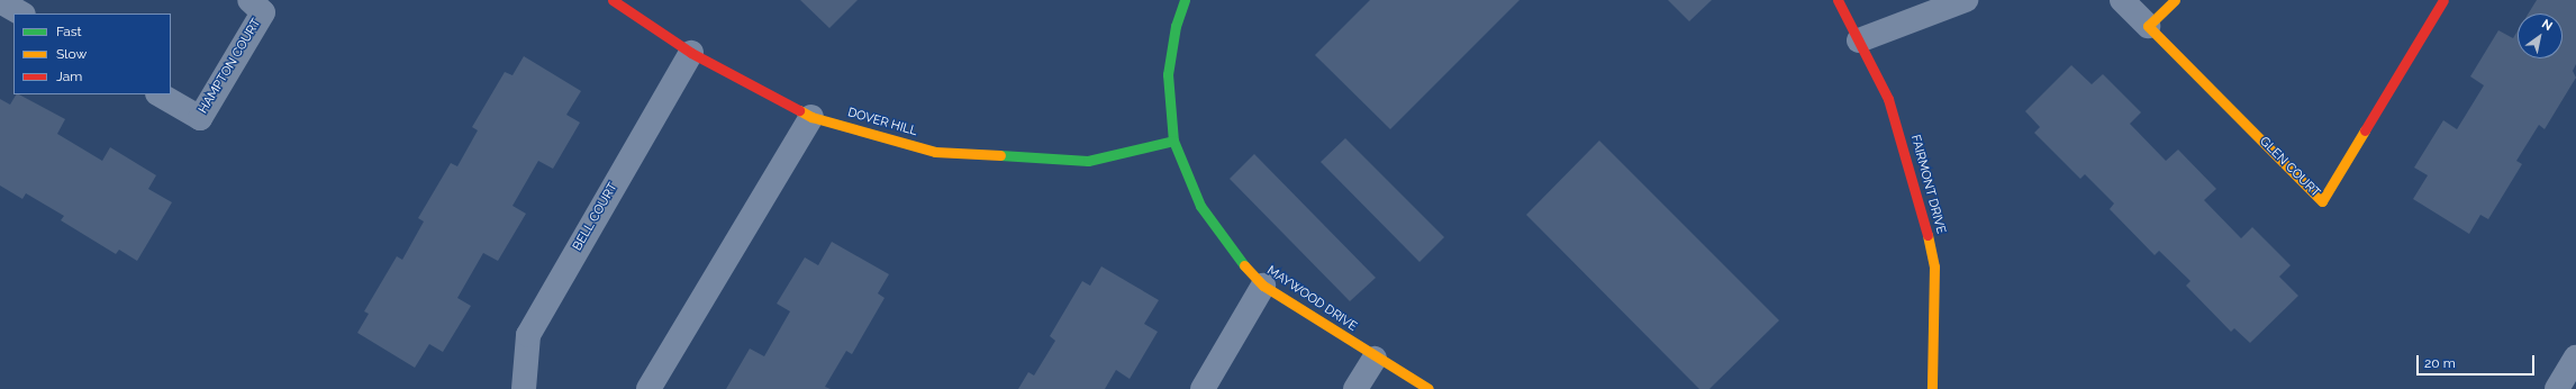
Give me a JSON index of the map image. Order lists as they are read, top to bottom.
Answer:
{
  "streets": {
    "street": [
      "HAMPTON COURT",
      "DOVER HILL",
      "GLEN COURT",
      "FAIRMONT DRIVE",
      "BELL COURT",
      "MAYWOOD DRIVE"
    ]
  },
  "crossings": [
    ["DOVER HILL", "BELL COURT"],
    ["DOVER HILL", "MAYWOOD DRIVE"]
  ],
  "legend": ["Fast", "Slow", "Jam"],
  "scale_bar": "20 m",
  "north": "top right"
}
